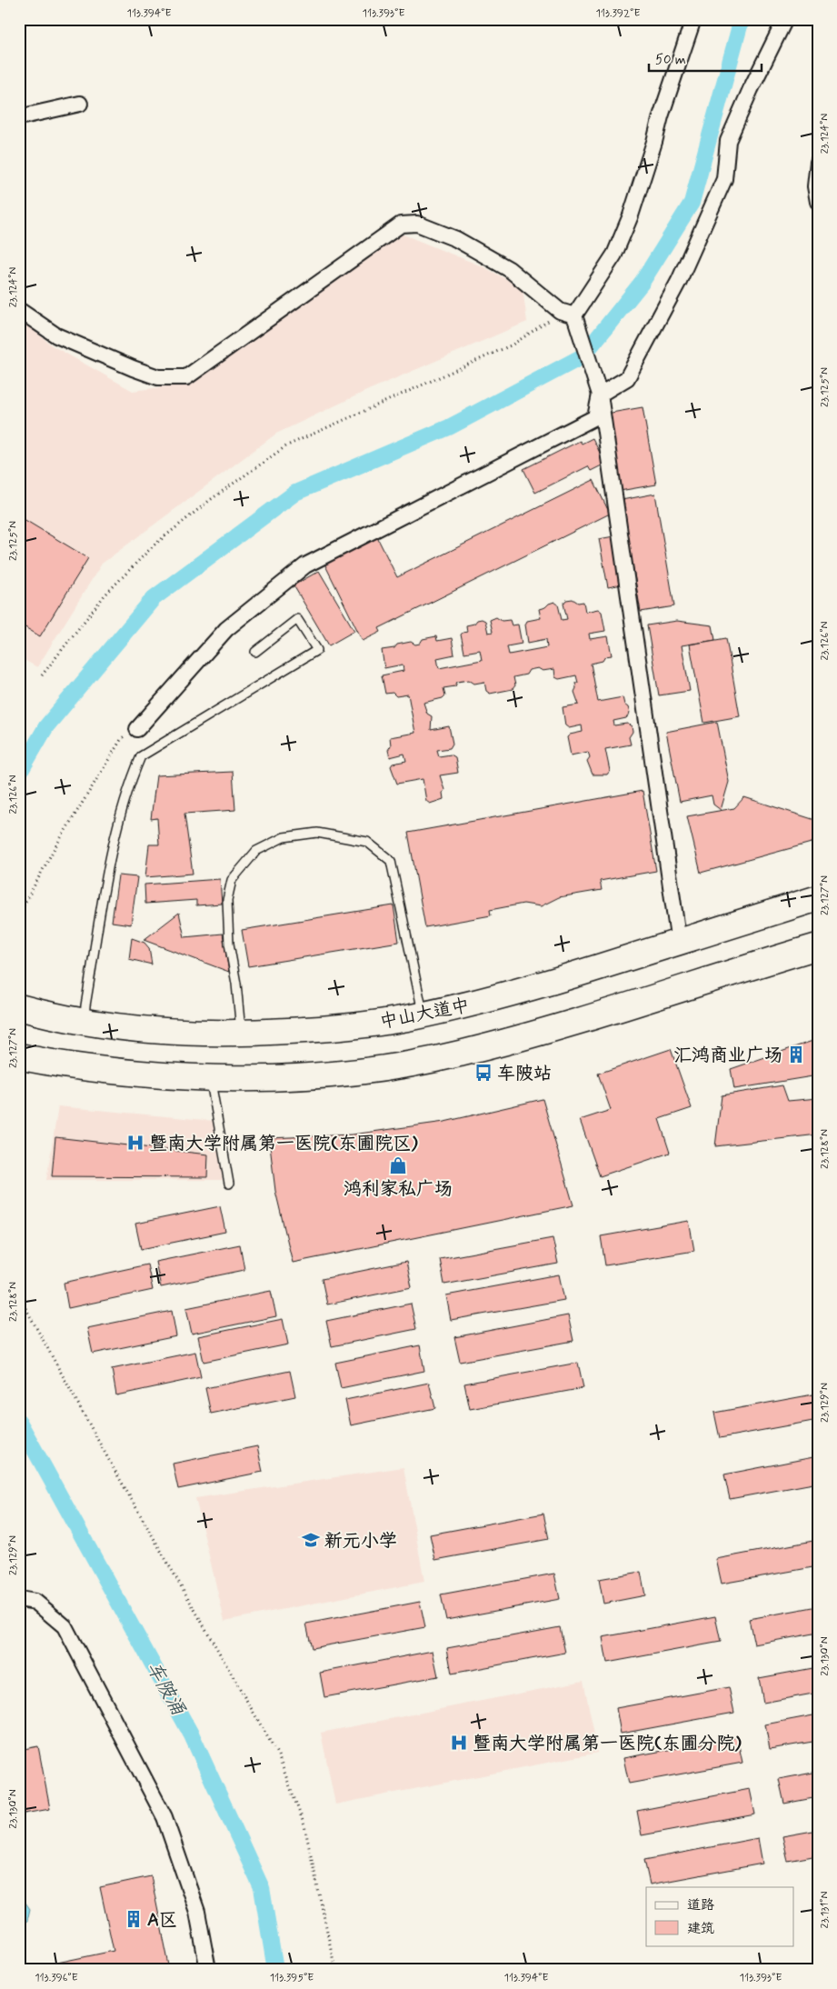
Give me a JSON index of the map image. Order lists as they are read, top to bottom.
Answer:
{
  "streets": {
    "highway": ["中山大道中"]
  },
  "water": ["车陂涌"],
  "places": {
    "building": ["汇鸿商业广场", "A区"],
    "bus stop": ["车陂站"],
    "hospital": ["暨南大学附属第一医院(东圃院区)", "暨南大学附属第一医院(东圃分院)"],
    "shop": ["鸿利家私广场"],
    "school or university": ["新元小学"]
  },
  "legend": ["道路", "建筑"],
  "scale_bar": "50 m",
  "coordinates": [
    "113.394°E",
    "113.393°E",
    "113.392°E",
    "23.124°N",
    "23.125°N",
    "23.126°N",
    "23.127°N",
    "23.128°N",
    "23.129°N",
    "23.130°N",
    "23.131°N",
    "113.396°E",
    "113.395°E"
  ]
}
